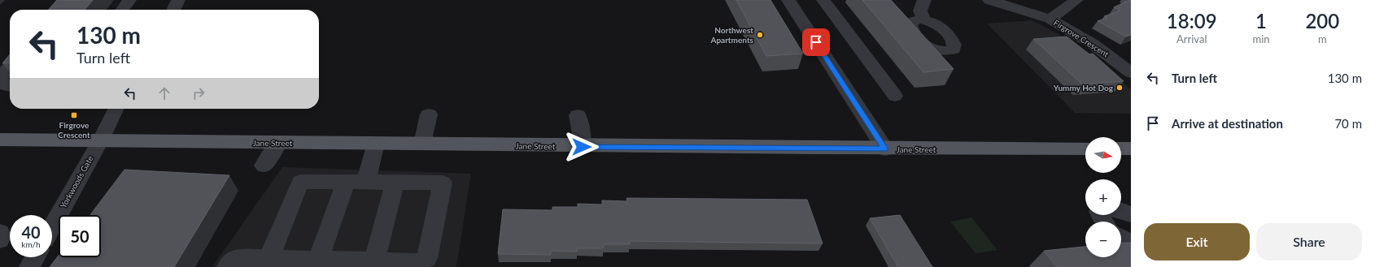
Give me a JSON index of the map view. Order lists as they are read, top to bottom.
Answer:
{
  "streets": {
    "main road": ["Jane Street"],
    "street": ["Firgrove Crescent", "Yorkwoods Gate"]
  },
  "crossings": [
    ["Jane Street", "Yorkwoods Gate"]
  ],
  "places": {
    "other": ["Northwest Apartments", "Yummy Hot Dog"],
    "transit": ["Firgrove Crescent"]
  },
  "north": "right",
  "page": {
    "eta": [
      "18:09",
      "Arrival",
      "1",
      "min",
      "200",
      "m"
    ],
    "turn": ["130 m", "Turn left"],
    "list": [
      {
        "name": "Turn left",
        "value": "130 m"
      },
      {
        "name": "Arrive at destination",
        "value": "70 m"
      }
    ],
    "map_buttons": ["+", "−"],
    "speed": "40 km/h",
    "limit": "50",
    "buttons": ["Exit", "Share"]
  }
}
